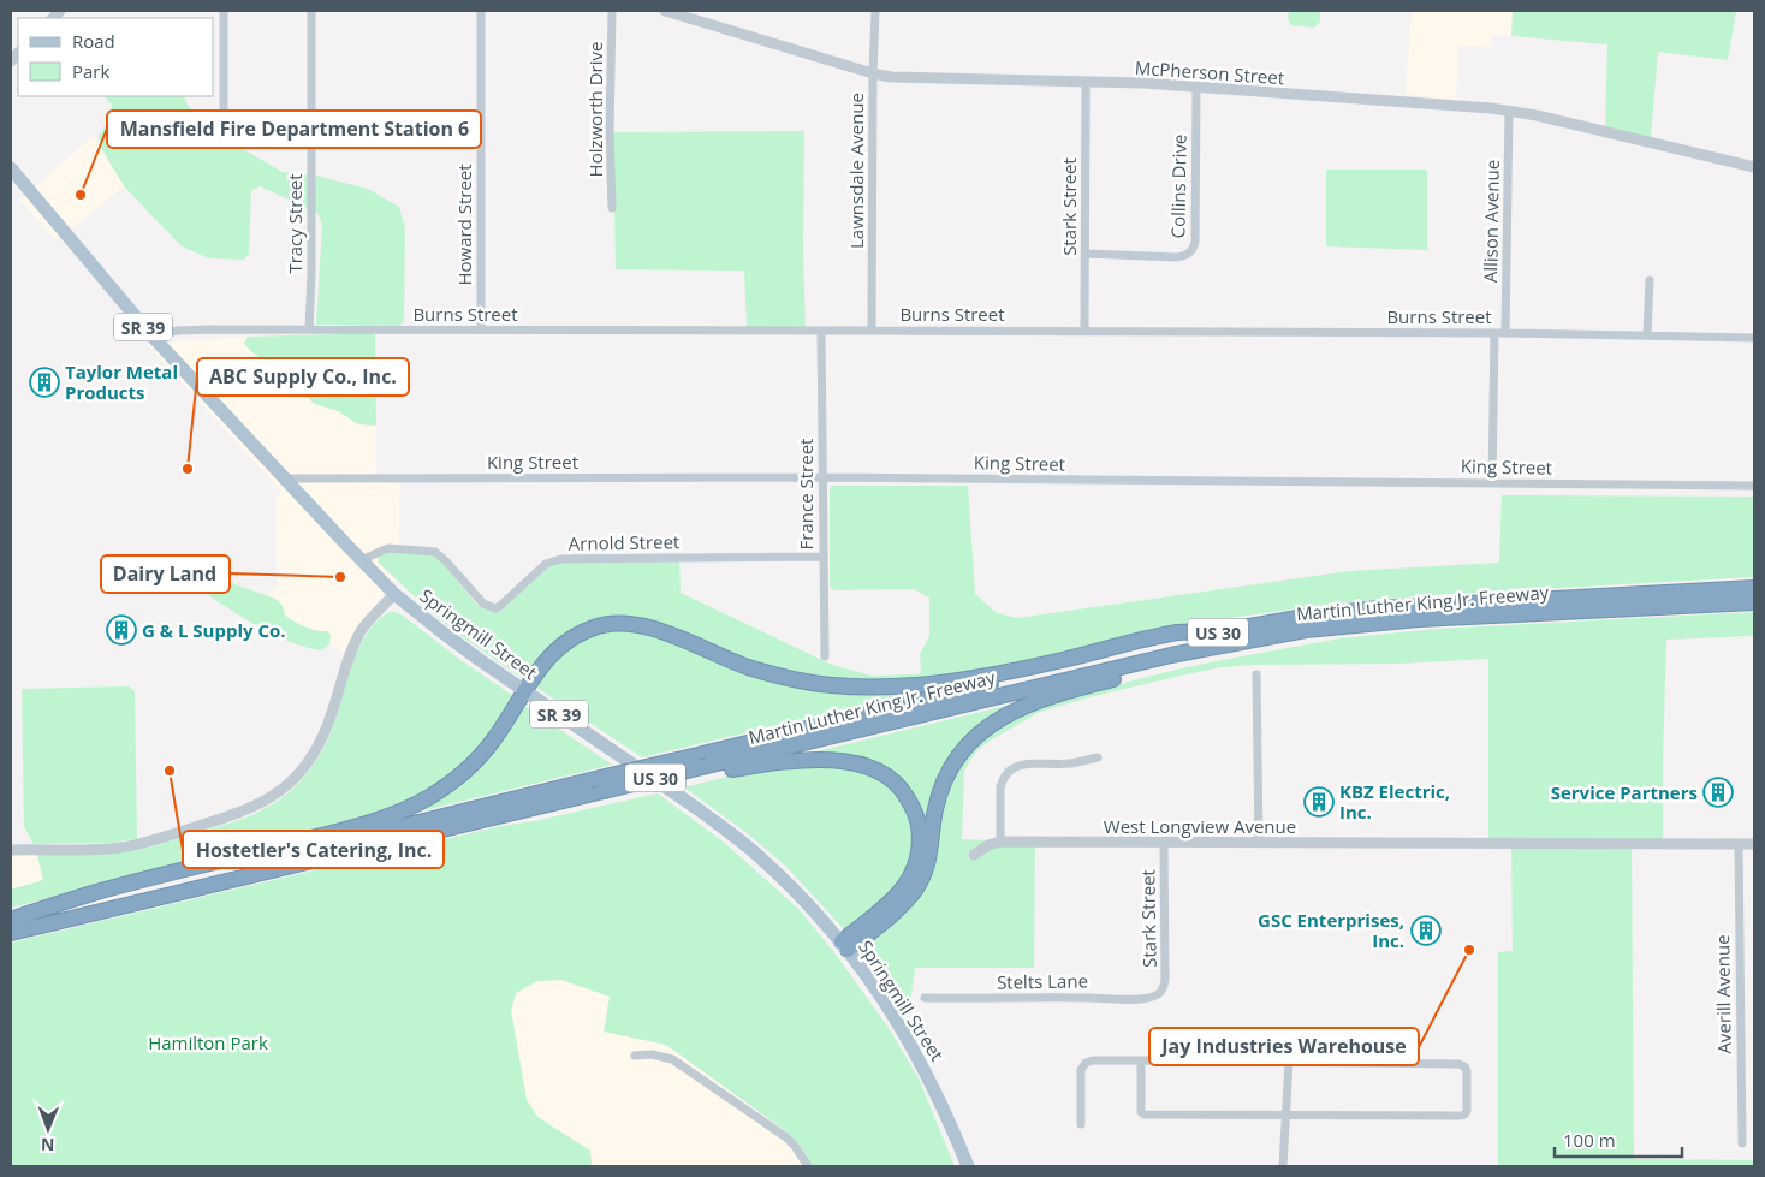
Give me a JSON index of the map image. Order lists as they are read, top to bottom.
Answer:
{
  "streets": {
    "highway": ["Martin Luther King Jr. Freeway", "US 30"],
    "main road": ["SR 39", "Springmill Street"],
    "street": [
      "McPherson Street",
      "Holzworth Drive",
      "Lawnsdale Avenue",
      "Collins Drive",
      "Stark Street",
      "Allison Avenue",
      "Tracy Street",
      "Howard Street",
      "Burns Street",
      "King Street",
      "France Street",
      "Arnold Street",
      "West Longview Avenue",
      "Stelts Lane",
      "Averill Avenue"
    ]
  },
  "crossings": [
    ["McPherson Street", "Lawnsdale Avenue"],
    ["McPherson Street", "Collins Drive"],
    ["McPherson Street", "Stark Street"],
    ["McPherson Street", "Allison Avenue"],
    ["Lawnsdale Avenue", "Burns Street"],
    ["Collins Drive", "Stark Street"],
    ["Stark Street", "Burns Street"],
    ["Stark Street", "West Longview Avenue"],
    ["Stark Street", "Stelts Lane"],
    ["Allison Avenue", "Burns Street"],
    ["Tracy Street", "Burns Street"],
    ["Howard Street", "Burns Street"],
    ["Burns Street", "France Street"],
    ["Burns Street", "Springmill Street"],
    ["King Street", "France Street"],
    ["King Street", "Springmill Street"],
    ["France Street", "Arnold Street"],
    ["Arnold Street", "Springmill Street"],
    ["West Longview Avenue", "Averill Avenue"]
  ],
  "parks": ["Hamilton Park"],
  "places": {
    "other": [
      "Mansfield Fire Department Station 6",
      "ABC Supply Co., Inc.",
      "Dairy Land",
      "Hostetler's Catering, Inc.",
      "Jay Industries Warehouse"
    ],
    "building": [
      "Taylor Metal Products",
      "G & L Supply Co.",
      "Service Partners",
      "KBZ Electric, Inc.",
      "GSC Enterprises, Inc."
    ]
  },
  "legend": ["Road", "Park"],
  "scale_bar": "100 m",
  "north": "bottom"
}
